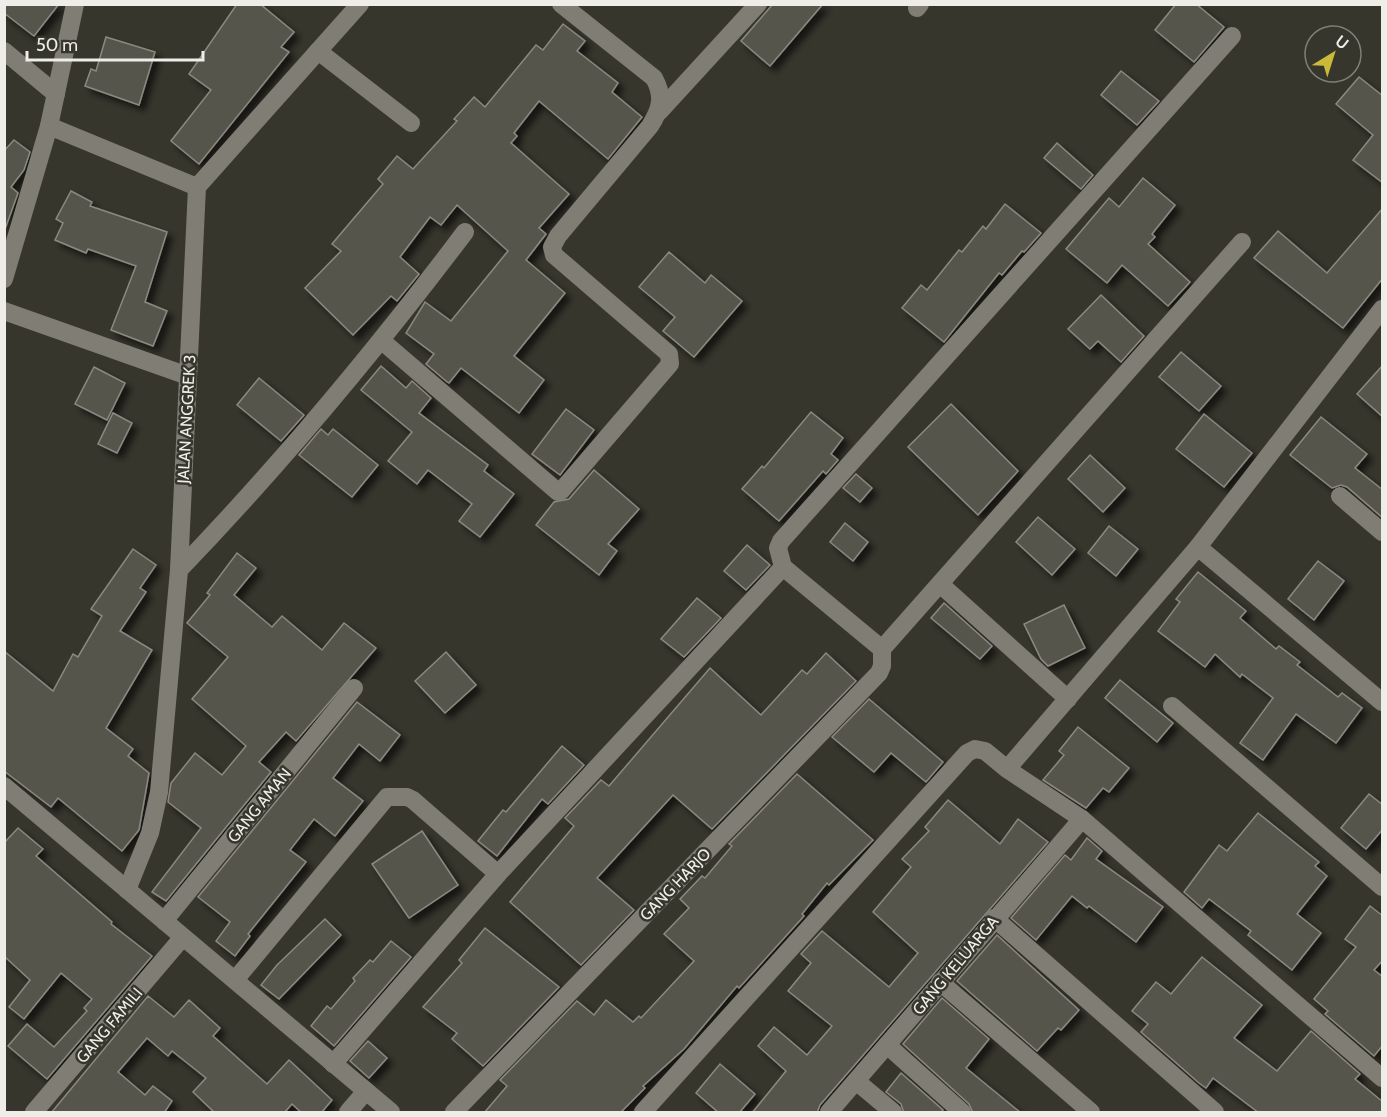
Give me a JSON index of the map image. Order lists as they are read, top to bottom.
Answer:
{
  "streets": {
    "street": [
      "JALAN ANGGREK 3",
      "GANG AMAN",
      "GANG HARJO",
      "GANG KELUARGA",
      "GANG FAMILI"
    ]
  },
  "scale_bar": "50 m",
  "north": "top right"
}
